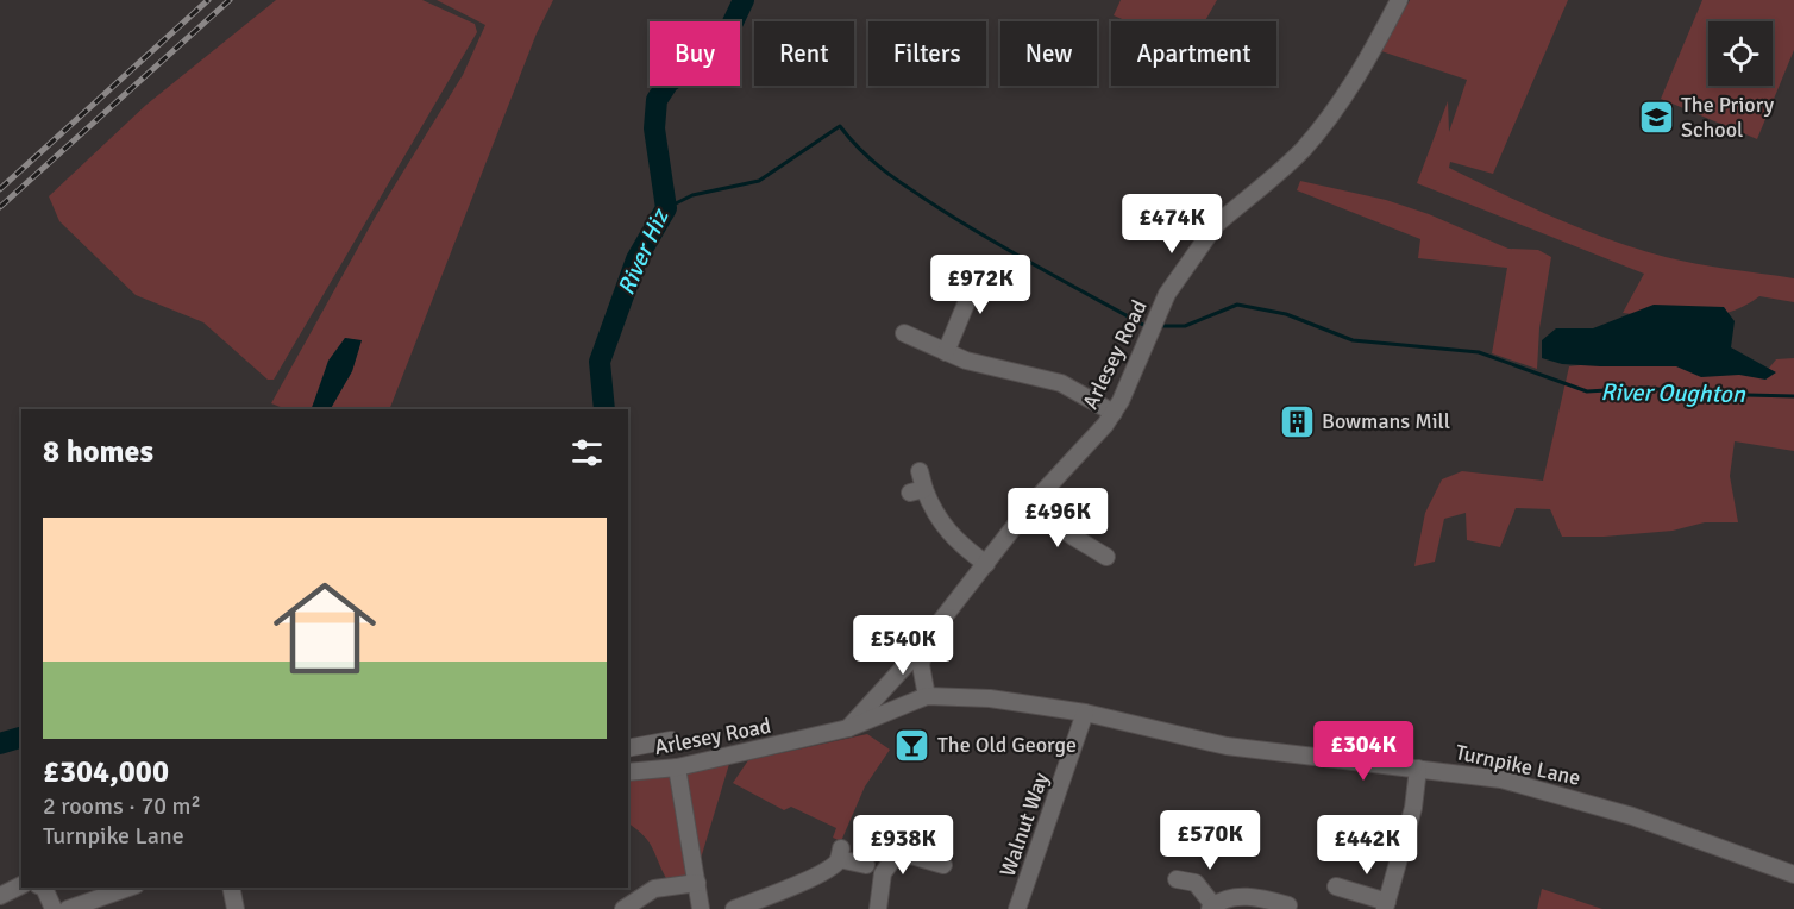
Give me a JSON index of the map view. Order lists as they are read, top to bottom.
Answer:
{
  "streets": {
    "street": ["Arlesey Road", "Turnpike Lane", "Walnut Way"]
  },
  "crossings": [
    ["Arlesey Road", "Turnpike Lane"],
    ["Turnpike Lane", "Walnut Way"]
  ],
  "water": ["River Hiz", "River Oughton"],
  "places": {
    "school or university": ["The Priory School"],
    "building": ["Bowmans Mill"],
    "bar": ["The Old George"]
  },
  "page": {
    "chip": [
      "Buy",
      "Rent",
      "Filters",
      "New",
      "Apartment"
    ],
    "price": [
      "£474K",
      "£972K",
      "£496K",
      "£540K",
      "£304K",
      "£570K",
      "£938K",
      "£442K"
    ],
    "heading": "8 homes",
    "list": [
      {
        "name": "£304,000",
        "note": "2 rooms · 70 m² · Turnpike Lane"
      }
    ]
  }
}
